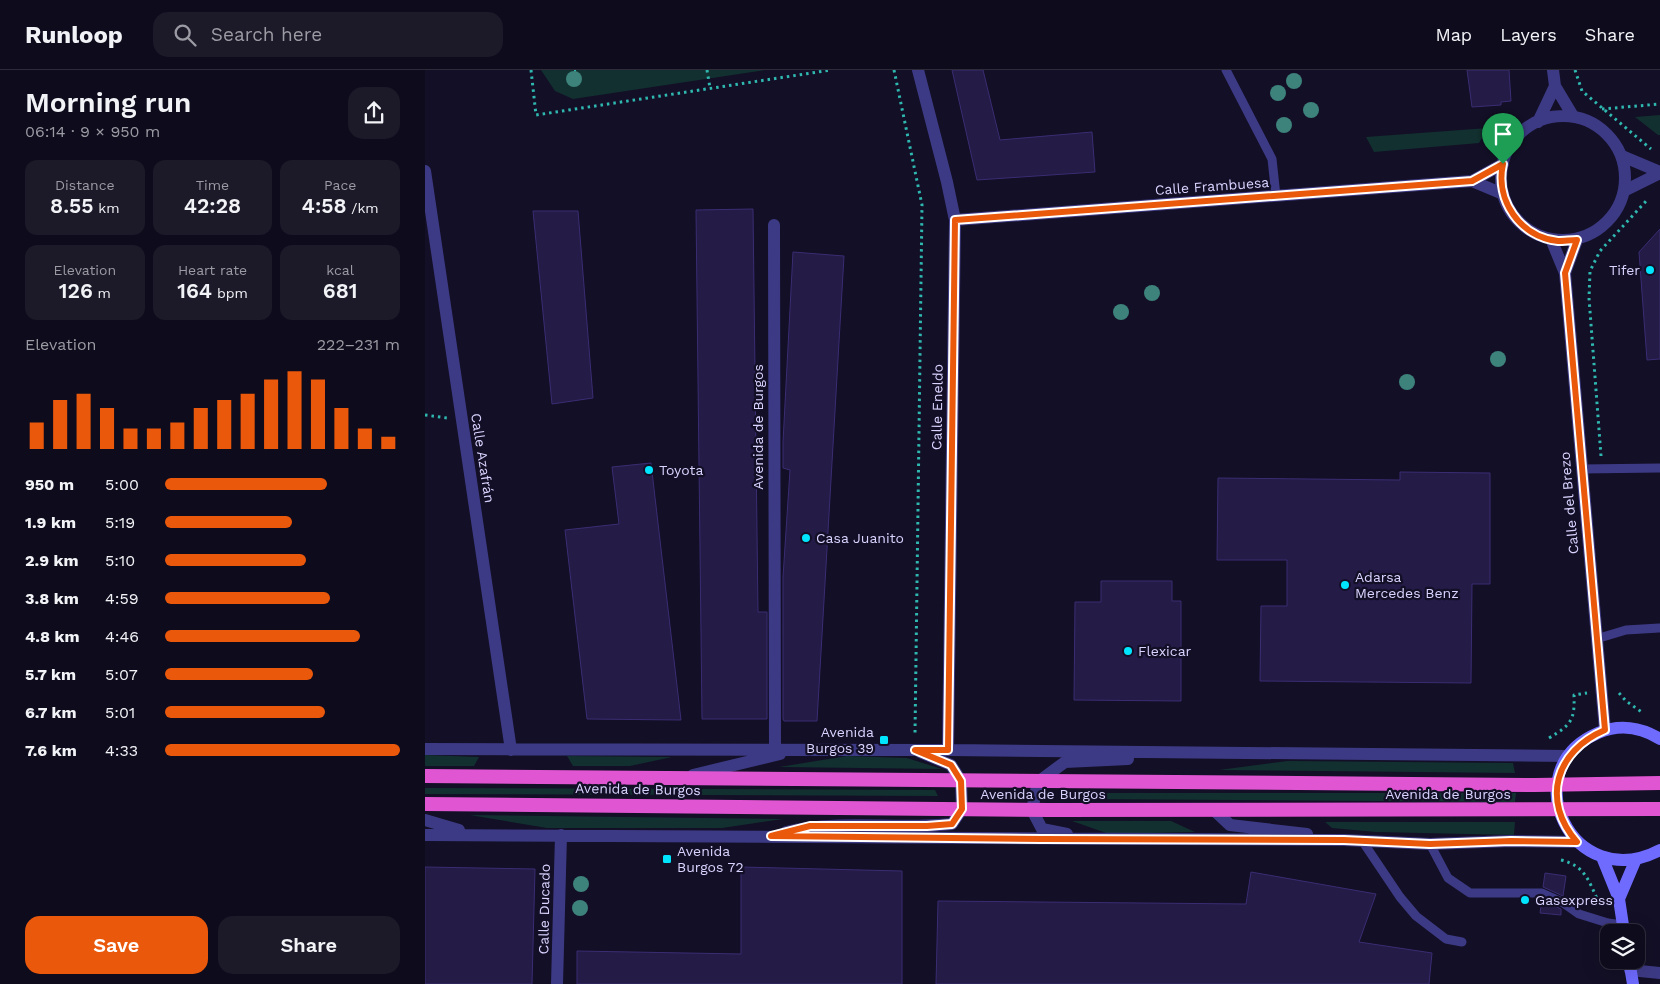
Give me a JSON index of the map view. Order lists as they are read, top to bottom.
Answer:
{
  "streets": {
    "highway": ["Avenida de Burgos"],
    "street": [
      "Calle Frambuesa",
      "Calle Eneldo",
      "Calle Azafrán",
      "Calle del Brezo",
      "Calle Ducado"
    ]
  },
  "crossings": [
    ["Calle Frambuesa", "Calle Eneldo"],
    ["Calle Frambuesa", "Calle del Brezo"]
  ],
  "places": {
    "other": [
      "Tifer",
      "Toyota",
      "Casa Juanito",
      "Adarsa Mercedes Benz",
      "Flexicar",
      "Gasexpress"
    ],
    "transit": ["Avenida Burgos 39", "Avenida Burgos 72"]
  },
  "page": {
    "header": "Runloop",
    "search": "Search here",
    "nav": ["Map", "Layers", "Share"],
    "heading": ["Morning run", "06:14 · 9 × 950 m"],
    "stats": [
      ["Distance", "8.55 km"],
      ["Time", "42:28"],
      ["Pace", "4:58 /km"],
      ["Elevation", "126 m"],
      ["Heart rate", "164 bpm"],
      ["kcal", "681"]
    ],
    "chart": ["Elevation", "222–231 m"],
    "list": [
      {
        "name": "950 m",
        "note": "5:00"
      },
      {
        "name": "1.9 km",
        "note": "5:19"
      },
      {
        "name": "2.9 km",
        "note": "5:10"
      },
      {
        "name": "3.8 km",
        "note": "4:59"
      },
      {
        "name": "4.8 km",
        "note": "4:46"
      },
      {
        "name": "5.7 km",
        "note": "5:07"
      },
      {
        "name": "6.7 km",
        "note": "5:01"
      },
      {
        "name": "7.6 km",
        "note": "4:33"
      }
    ],
    "buttons": ["Save", "Share"]
  }
}
